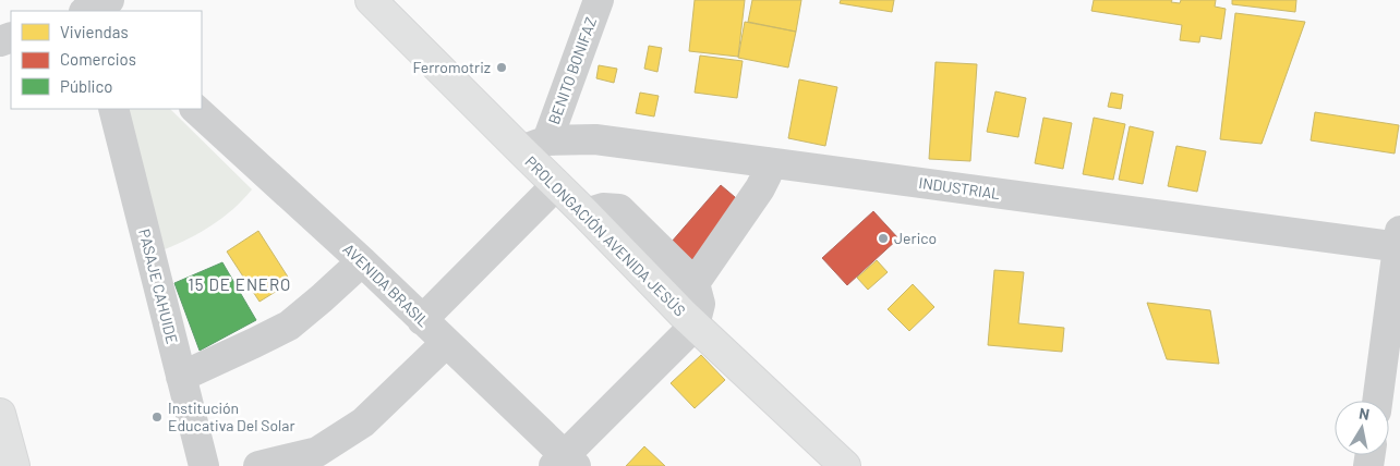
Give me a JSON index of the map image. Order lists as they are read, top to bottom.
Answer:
{
  "streets": {
    "main road": ["PROLONGACIÓN AVENIDA JESÚS"],
    "street": [
      "BENITO BONIFAZ",
      "INDUSTRIAL",
      "AVENIDA BRASIL",
      "PASAJE CAHUIDE"
    ]
  },
  "crossings": [
    ["BENITO BONIFAZ", "INDUSTRIAL"],
    ["BENITO BONIFAZ", "PROLONGACIÓN AVENIDA JESÚS"],
    ["INDUSTRIAL", "PROLONGACIÓN AVENIDA JESÚS"]
  ],
  "districts": ["15 DE ENERO"],
  "places": ["Ferromotriz", "Jerico", "Institución Educativa Del Solar"],
  "legend": ["Viviendas", "Comercios", "Público"],
  "north": "top"
}
